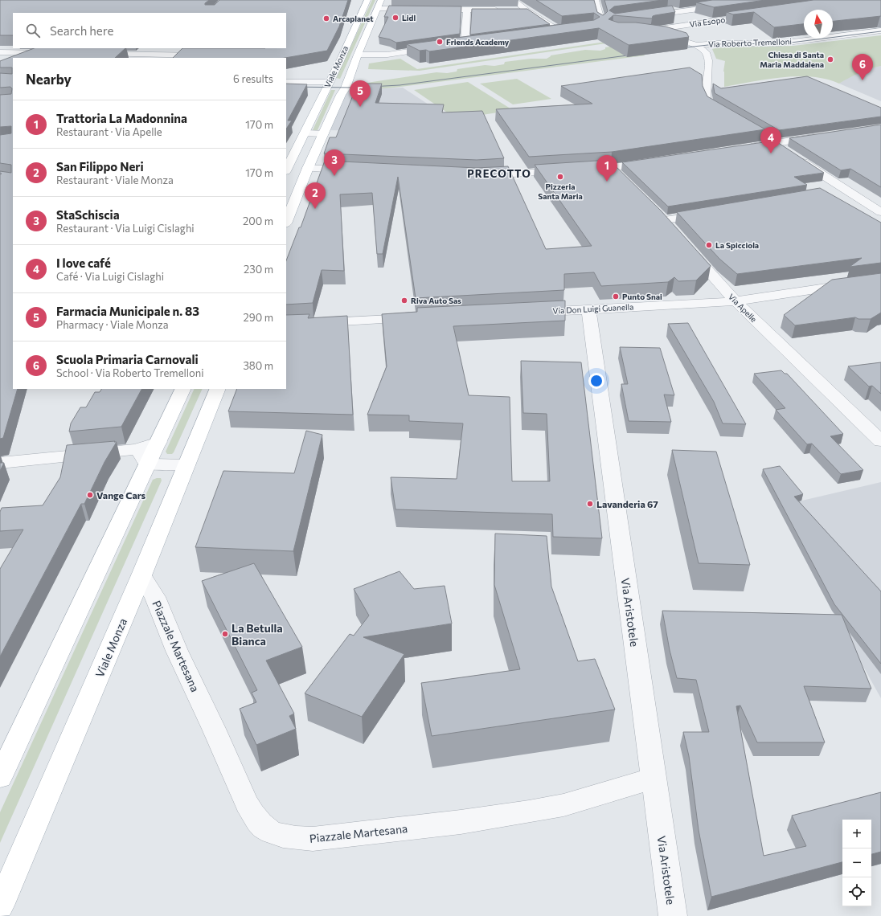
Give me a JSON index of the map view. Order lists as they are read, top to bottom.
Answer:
{
  "streets": {
    "main road": ["Viale Monza"],
    "street": [
      "Via Esopo",
      "Via Roberto Tremelloni",
      "Via Apelle",
      "Via Don Luigi Guanella",
      "Via Aristotele",
      "Piazzale Martesana"
    ]
  },
  "crossings": [
    ["Via Esopo", "Via Roberto Tremelloni"],
    ["Viale Monza", "Piazzale Martesana"],
    ["Via Apelle", "Via Don Luigi Guanella"],
    ["Via Don Luigi Guanella", "Via Aristotele"],
    ["Via Aristotele", "Piazzale Martesana"]
  ],
  "districts": ["PRECOTTO"],
  "places": [
    "Lidl",
    "Arcaplanet",
    "Friends Academy",
    "Chiesa di Santa Maria Maddalena",
    "Pizzeria Santa Maria",
    "La Spicciola",
    "Punto Snai",
    "Riva Auto Sas",
    "Vange Cars",
    "Lavanderia 67",
    "La Betulla Bianca"
  ],
  "north": "top",
  "page": {
    "search": "Search here",
    "pins": [
      "6",
      "5",
      "4",
      "3",
      "1",
      "2"
    ],
    "heading": ["Nearby", "6 results"],
    "list": [
      {
        "mark": "1",
        "name": "Trattoria La Madonnina",
        "note": "Restaurant · Via Apelle",
        "value": "170 m"
      },
      {
        "mark": "2",
        "name": "San Filippo Neri",
        "note": "Restaurant · Viale Monza",
        "value": "170 m"
      },
      {
        "mark": "3",
        "name": "StaSchiscia",
        "note": "Restaurant · Via Luigi Cislaghi",
        "value": "200 m"
      },
      {
        "mark": "4",
        "name": "I love café",
        "note": "Café · Via Luigi Cislaghi",
        "value": "230 m"
      },
      {
        "mark": "5",
        "name": "Farmacia Municipale n. 83",
        "note": "Pharmacy · Viale Monza",
        "value": "290 m"
      },
      {
        "mark": "6",
        "name": "Scuola Primaria Carnovali",
        "note": "School · Via Roberto Tremelloni",
        "value": "380 m"
      }
    ],
    "map_buttons": ["+", "−"]
  }
}
